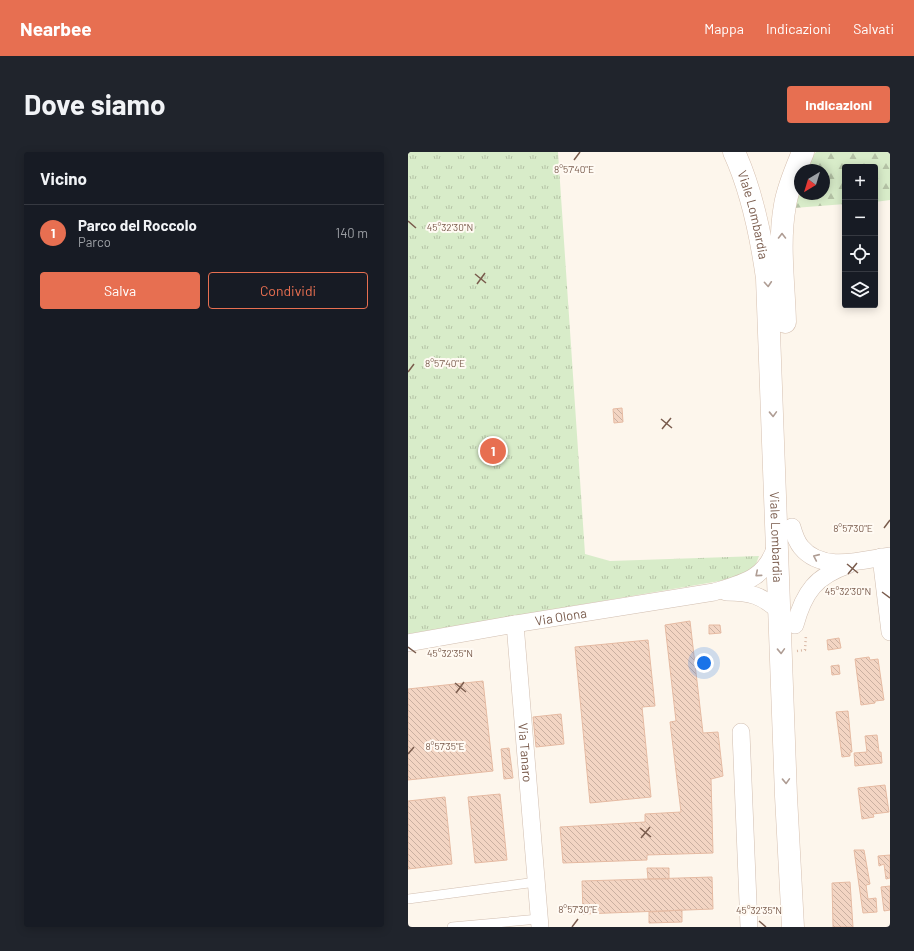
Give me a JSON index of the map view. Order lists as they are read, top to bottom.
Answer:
{
  "streets": {
    "main road": ["Viale Lombardia"],
    "street": ["Via Olona", "Via Tanaro"]
  },
  "crossings": [
    ["Viale Lombardia", "Via Olona"],
    ["Via Olona", "Via Tanaro"]
  ],
  "north": "bottom left",
  "page": {
    "header": "Nearbee",
    "nav": ["Mappa", "Indicazioni", "Salvati"],
    "buttons": [
      "Indicazioni",
      ["Salva", "Condividi"]
    ],
    "title": "Dove siamo",
    "heading": "Vicino",
    "map_buttons": ["+", "−"],
    "list": [
      {
        "mark": "1",
        "name": "Parco del Roccolo",
        "note": "Parco",
        "value": "140 m"
      }
    ],
    "pins": "1"
  },
  "coordinates": [
    "8°57'40\"E",
    "45°32'30\"N",
    "8°57'30\"E",
    "45°32'35\"N",
    "8°57'35\"E"
  ]
}
